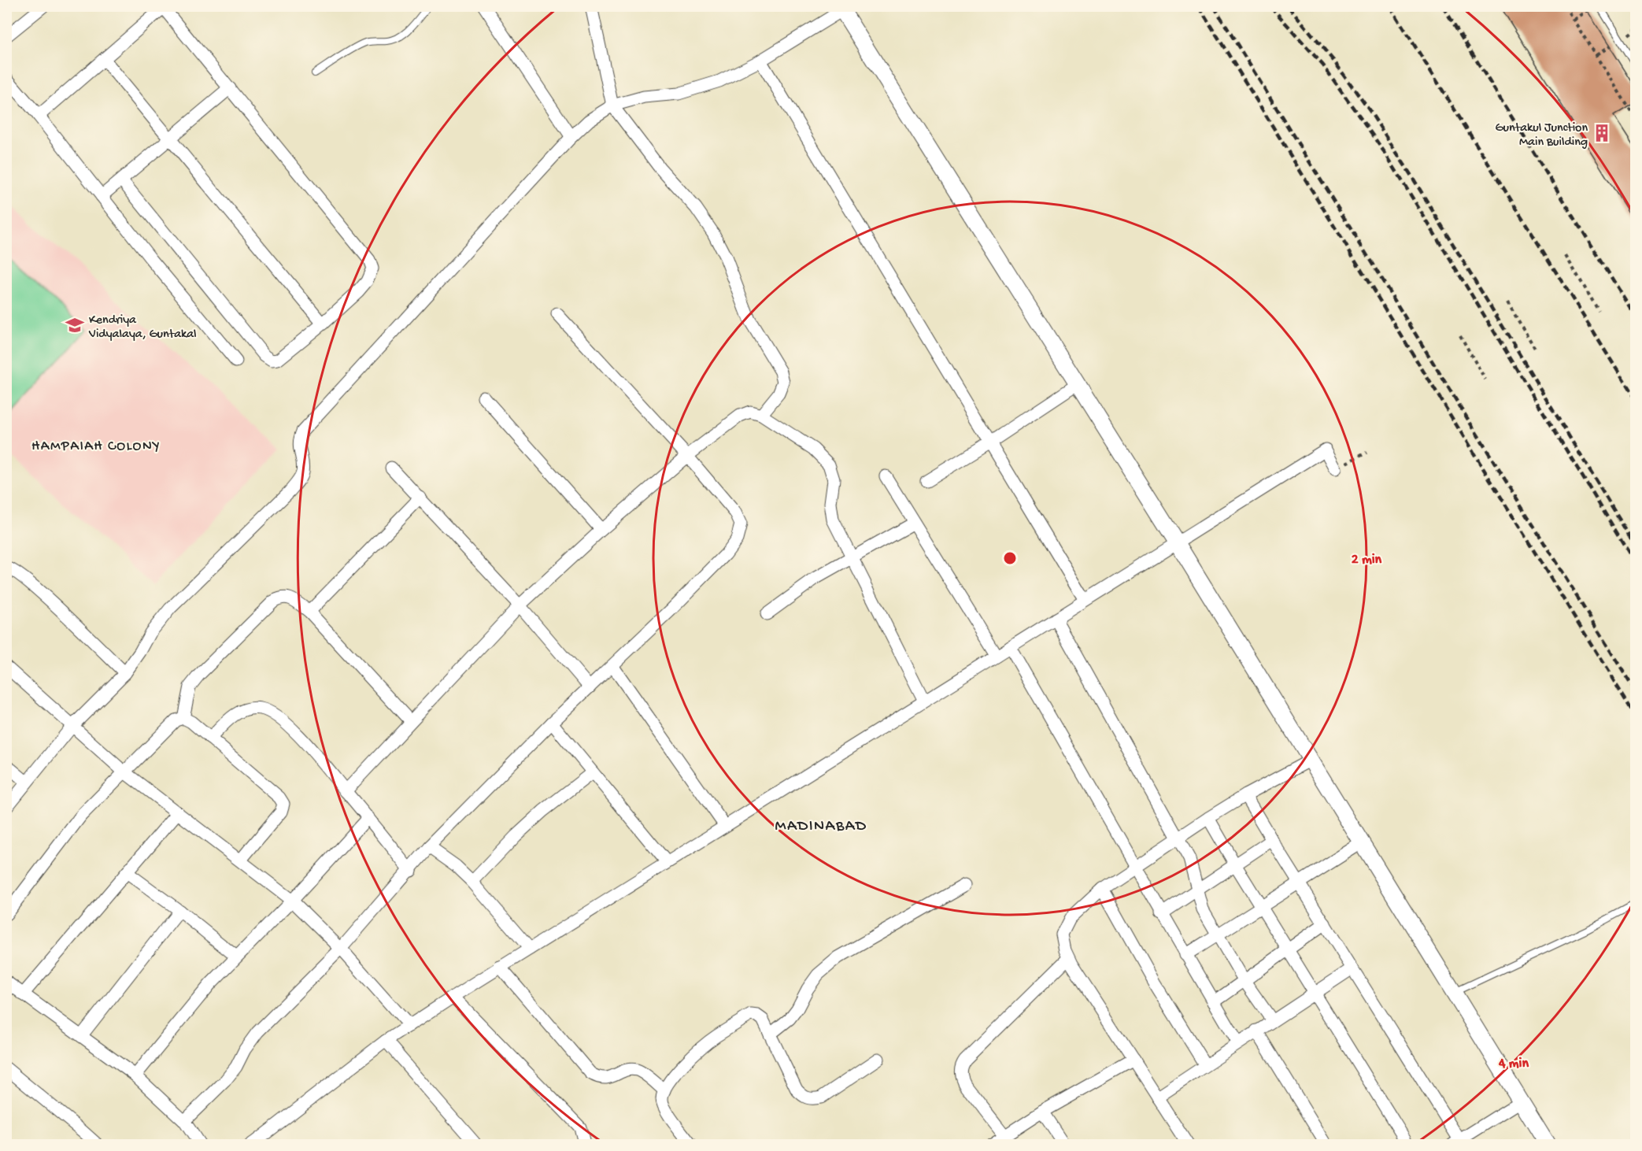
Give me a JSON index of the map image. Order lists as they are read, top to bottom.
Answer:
{
  "districts": ["HAMPAIAH COLONY", "MADINABAD"],
  "places": {
    "building": ["Guntakul Junction Main Building"],
    "school or university": ["Kendriya Vidyalaya, Guntakal"]
  },
  "rings": ["2 min", "4 min"]
}
